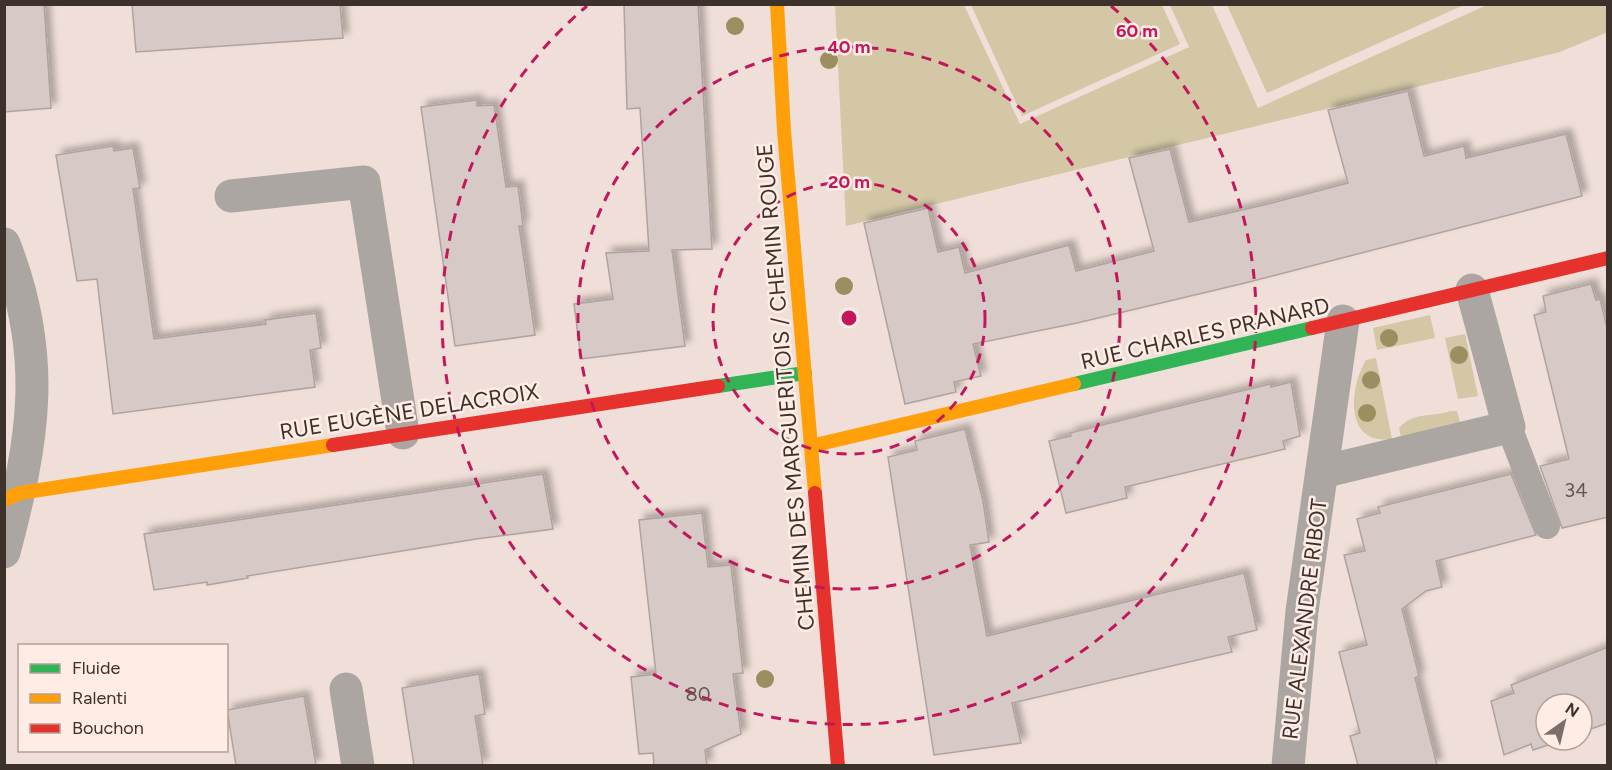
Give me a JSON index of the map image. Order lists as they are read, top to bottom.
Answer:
{
  "streets": {
    "street": [
      "RUE CHARLES PRANARD",
      "CHEMIN DES MARGUERITOIS / CHEMIN ROUGE",
      "RUE EUGÈNE DELACROIX",
      "RUE ALEXANDRE RIBOT"
    ]
  },
  "crossings": [
    ["RUE CHARLES PRANARD", "CHEMIN DES MARGUERITOIS / CHEMIN ROUGE"],
    ["RUE CHARLES PRANARD", "RUE ALEXANDRE RIBOT"],
    ["CHEMIN DES MARGUERITOIS / CHEMIN ROUGE", "RUE EUGÈNE DELACROIX"]
  ],
  "house_numbers": ["34", "80"],
  "legend": ["Fluide", "Ralenti", "Bouchon"],
  "north": "top right",
  "rings": ["60 m", "40 m", "20 m"]
}
